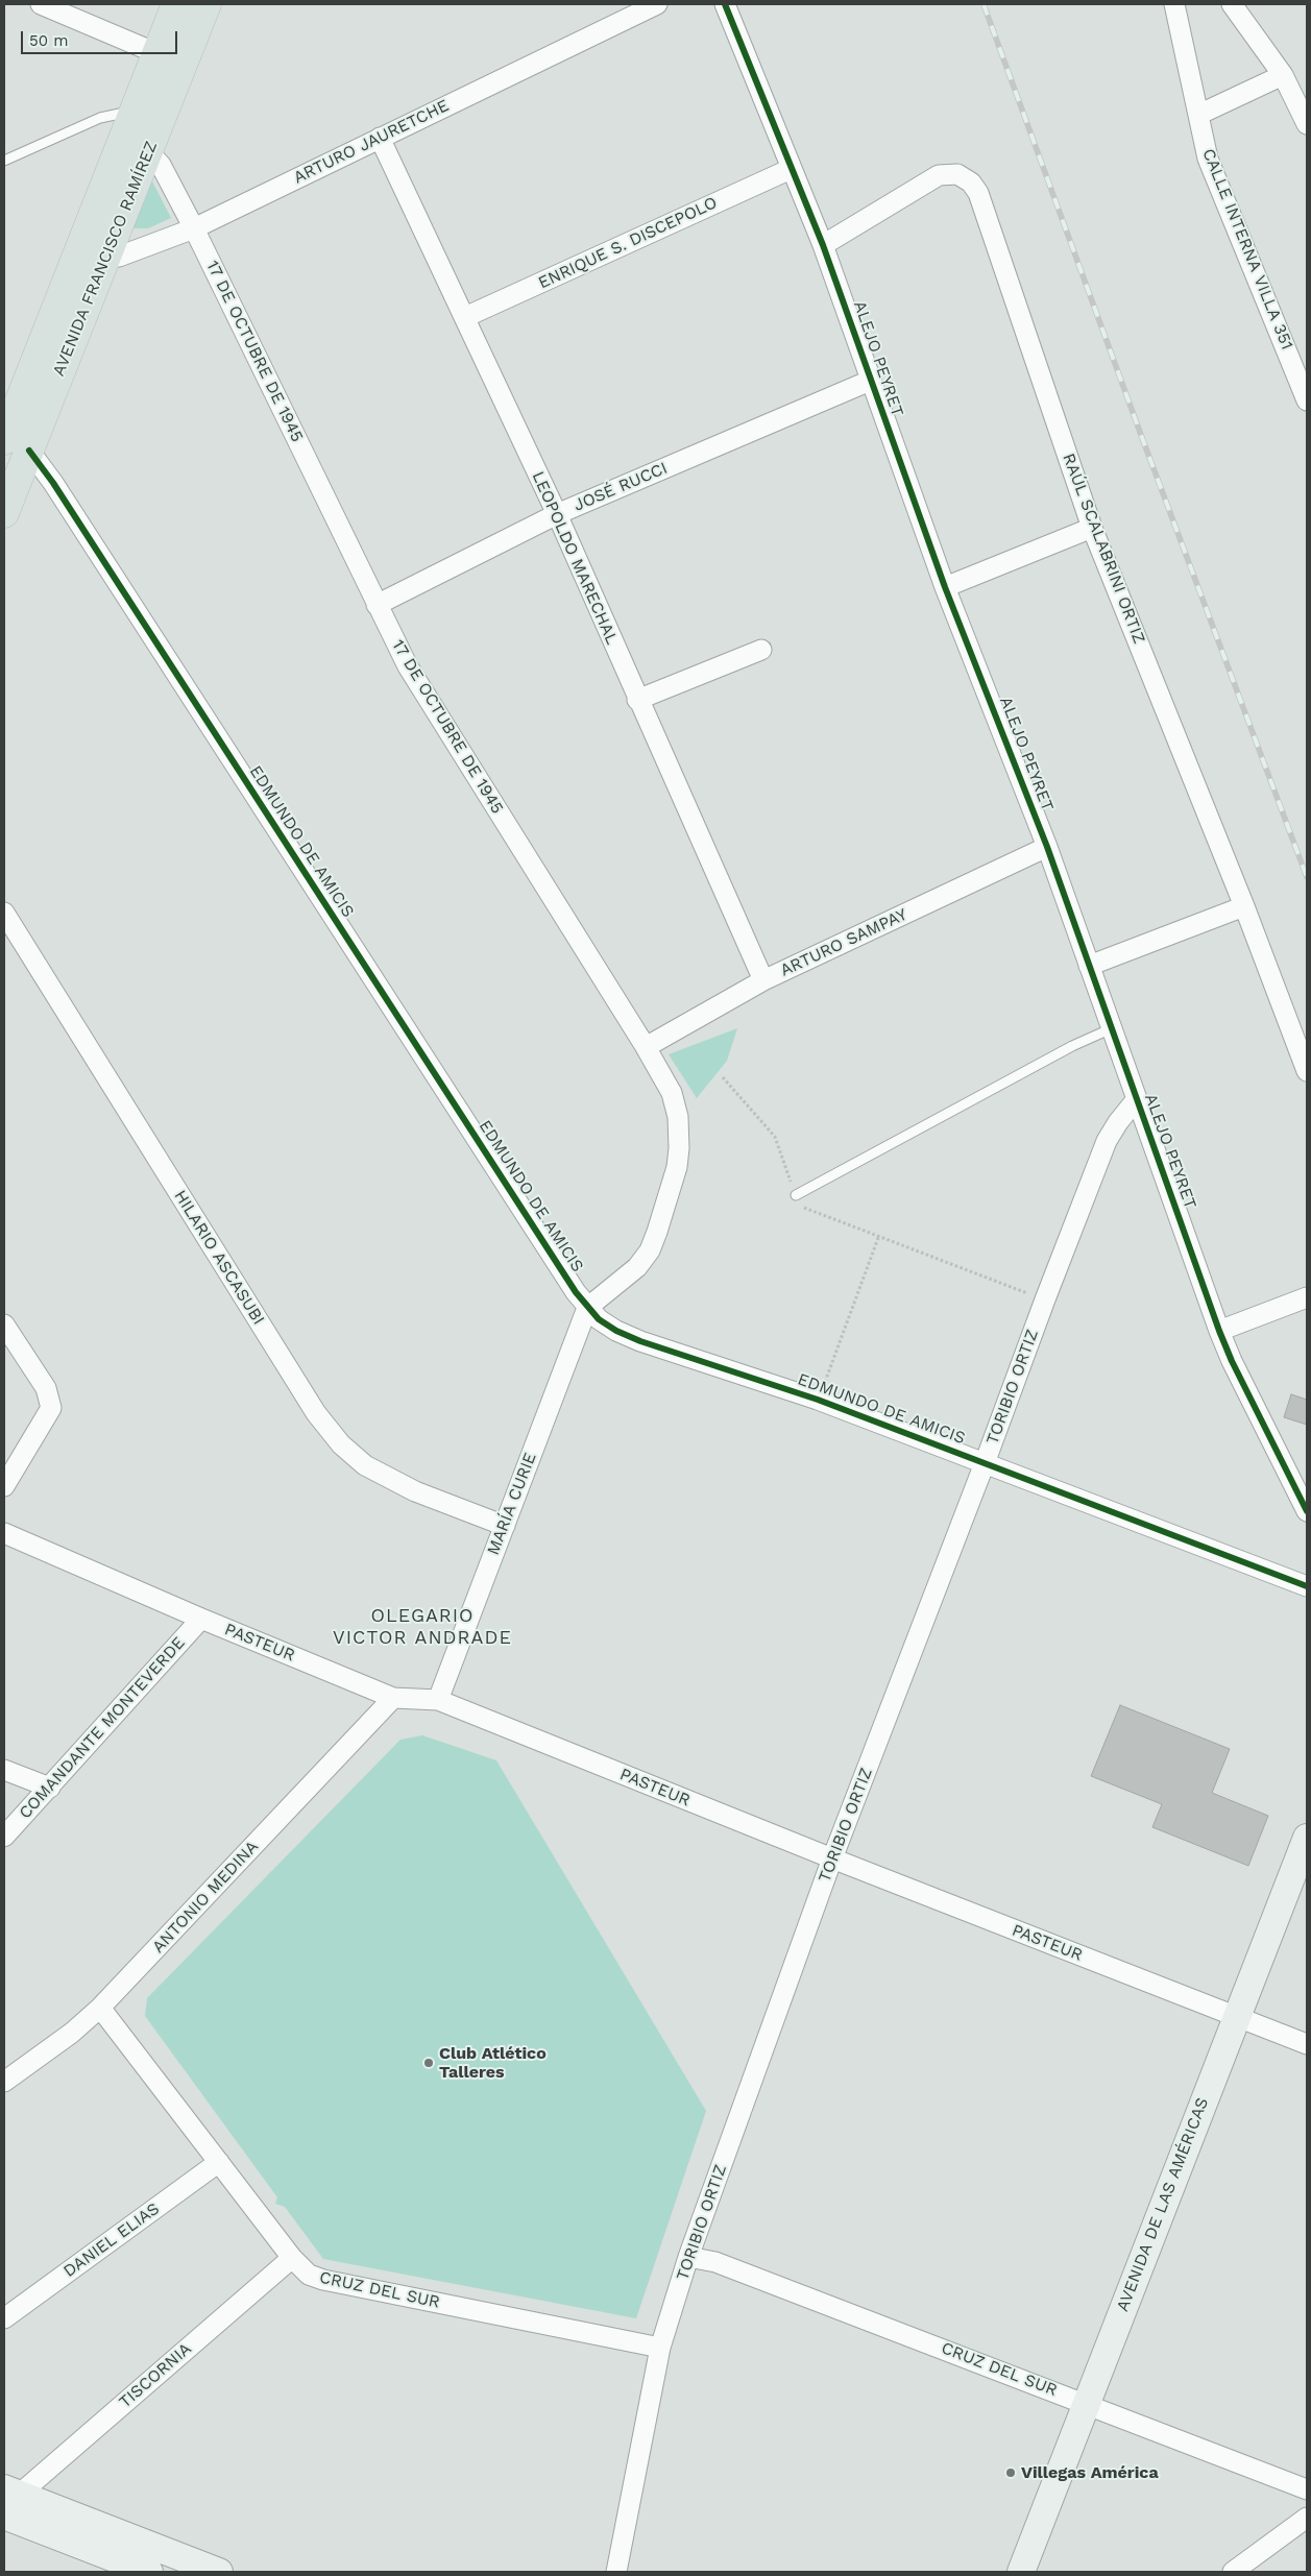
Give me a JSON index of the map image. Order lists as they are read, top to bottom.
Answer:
{
  "streets": {
    "main road": ["AVENIDA FRANCISCO RAMÍREZ", "AVENIDA DE LAS AMÉRICAS"],
    "street": [
      "ARTURO JAURETCHE",
      "ENRIQUE S. DISCEPOLO",
      "CALLE INTERNA VILLA 351",
      "17 DE OCTUBRE DE 1945",
      "ALEJO PEYRET",
      "JOSÉ RUCCI",
      "RAÚL SCALABRINI ORTIZ",
      "LEOPOLDO MARECHAL",
      "EDMUNDO DE AMICIS",
      "ARTURO SAMPAY",
      "HILARIO ASCASUBI",
      "TORIBIO ORTIZ",
      "MARÍA CURIE",
      "PASTEUR",
      "COMANDANTE MONTEVERDE",
      "ANTONIO MEDINA",
      "DANIEL ELIAS",
      "CRUZ DEL SUR",
      "TISCORNIA"
    ]
  },
  "crossings": [
    ["ARTURO JAURETCHE", "AVENIDA FRANCISCO RAMÍREZ"],
    ["ARTURO JAURETCHE", "17 DE OCTUBRE DE 1945"],
    ["ARTURO JAURETCHE", "LEOPOLDO MARECHAL"],
    ["ENRIQUE S. DISCEPOLO", "ALEJO PEYRET"],
    ["ENRIQUE S. DISCEPOLO", "LEOPOLDO MARECHAL"],
    ["AVENIDA FRANCISCO RAMÍREZ", "17 DE OCTUBRE DE 1945"],
    ["AVENIDA FRANCISCO RAMÍREZ", "EDMUNDO DE AMICIS"],
    ["17 DE OCTUBRE DE 1945", "JOSÉ RUCCI"],
    ["17 DE OCTUBRE DE 1945", "EDMUNDO DE AMICIS"],
    ["17 DE OCTUBRE DE 1945", "ARTURO SAMPAY"],
    ["17 DE OCTUBRE DE 1945", "MARÍA CURIE"],
    ["ALEJO PEYRET", "JOSÉ RUCCI"],
    ["ALEJO PEYRET", "RAÚL SCALABRINI ORTIZ"],
    ["ALEJO PEYRET", "ARTURO SAMPAY"],
    ["ALEJO PEYRET", "TORIBIO ORTIZ"],
    ["JOSÉ RUCCI", "LEOPOLDO MARECHAL"],
    ["LEOPOLDO MARECHAL", "ARTURO SAMPAY"],
    ["EDMUNDO DE AMICIS", "TORIBIO ORTIZ"],
    ["EDMUNDO DE AMICIS", "MARÍA CURIE"],
    ["HILARIO ASCASUBI", "MARÍA CURIE"],
    ["TORIBIO ORTIZ", "PASTEUR"],
    ["TORIBIO ORTIZ", "CRUZ DEL SUR"],
    ["MARÍA CURIE", "PASTEUR"],
    ["PASTEUR", "COMANDANTE MONTEVERDE"],
    ["PASTEUR", "ANTONIO MEDINA"],
    ["PASTEUR", "AVENIDA DE LAS AMÉRICAS"],
    ["ANTONIO MEDINA", "CRUZ DEL SUR"],
    ["AVENIDA DE LAS AMÉRICAS", "CRUZ DEL SUR"],
    ["DANIEL ELIAS", "CRUZ DEL SUR"],
    ["CRUZ DEL SUR", "TISCORNIA"]
  ],
  "districts": ["OLEGARIO VICTOR ANDRADE"],
  "places": ["Club Atlético Talleres", "Villegas América"],
  "scale_bar": "50 m"
}
